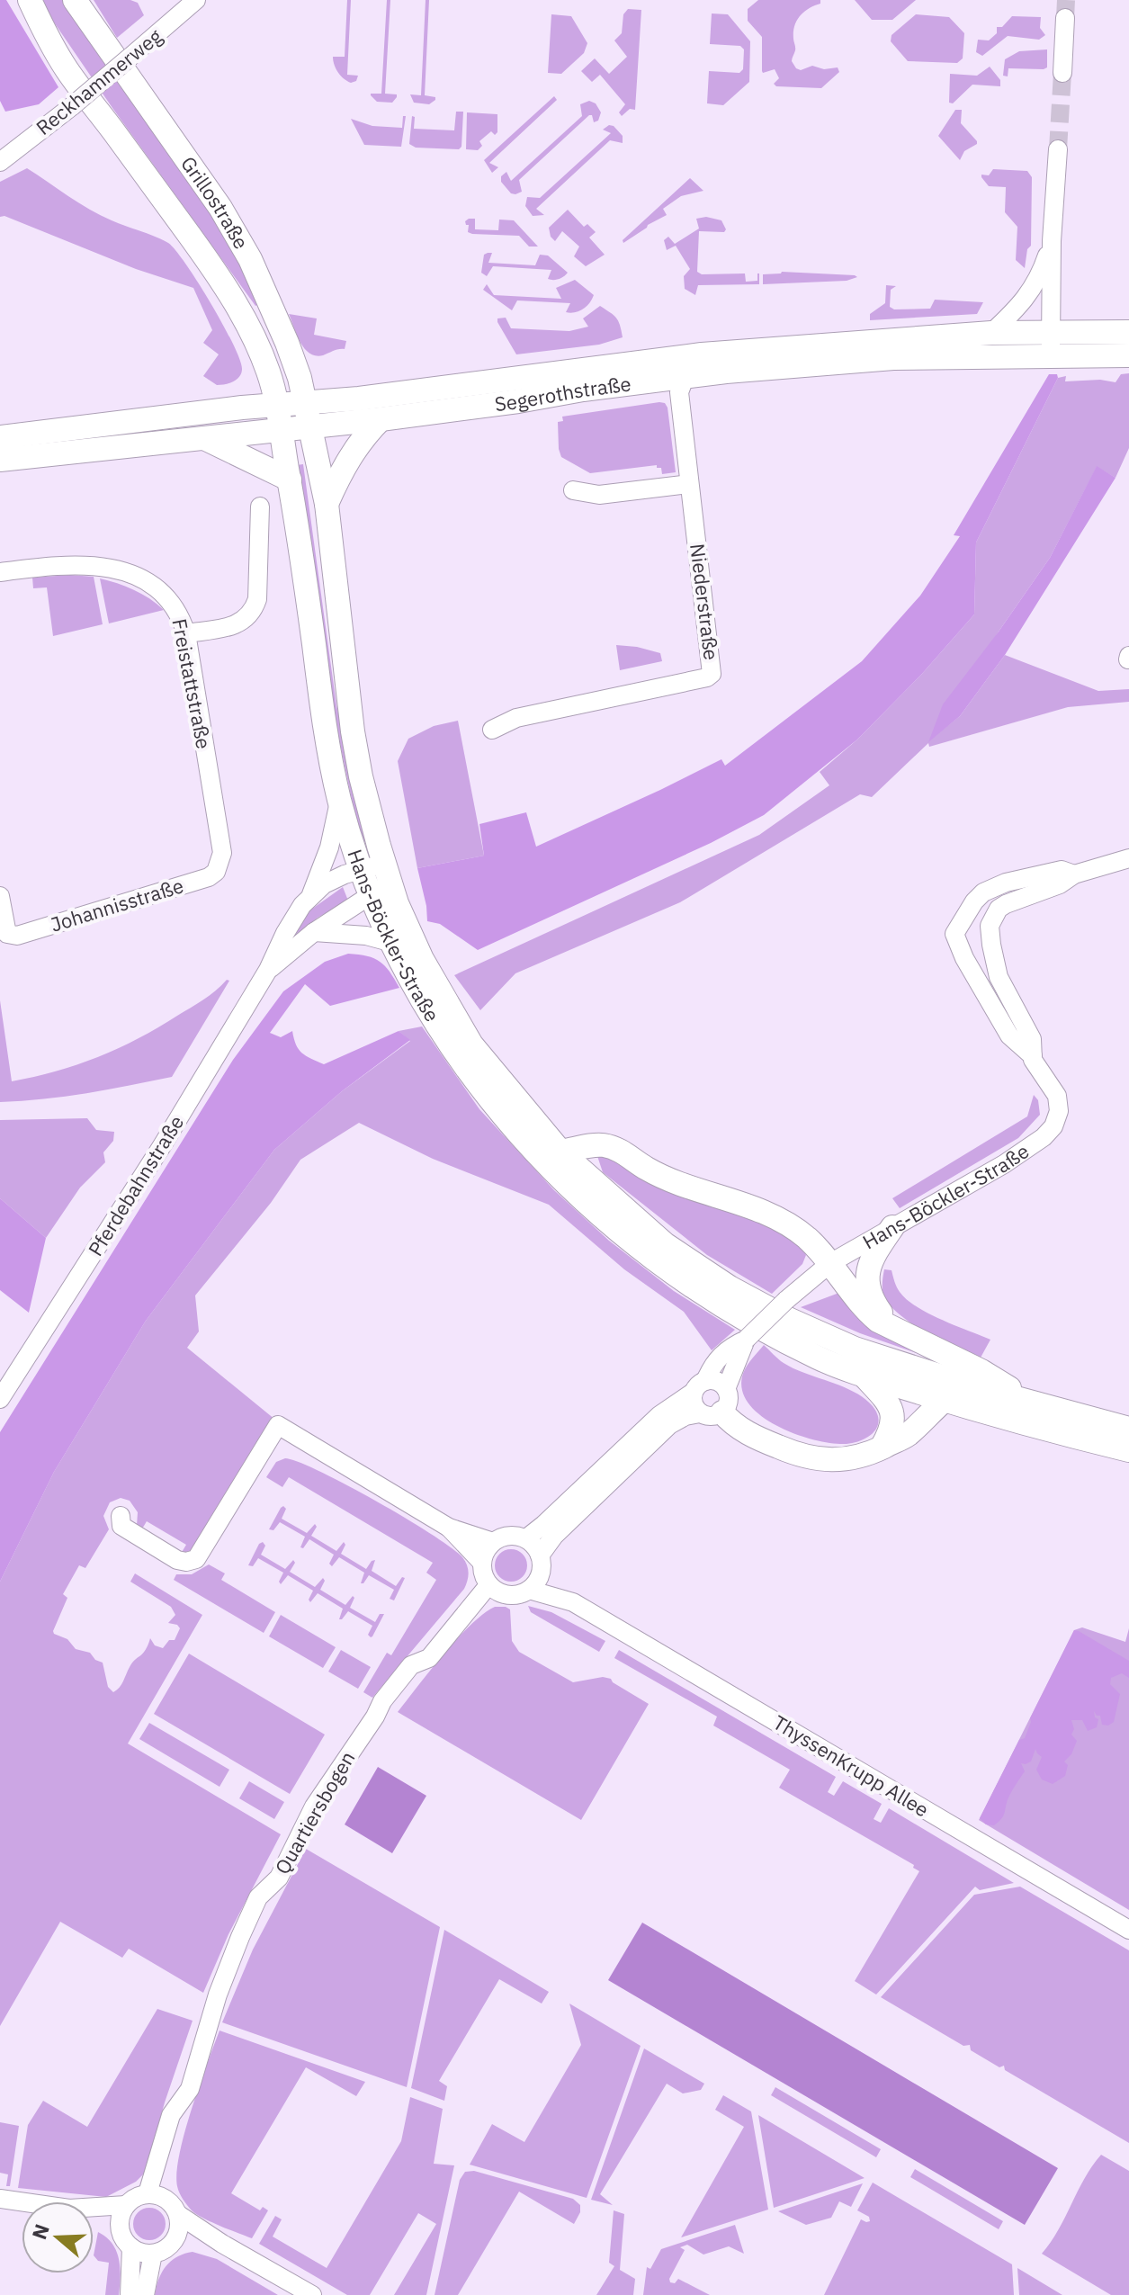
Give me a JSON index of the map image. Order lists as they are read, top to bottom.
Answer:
{
  "streets": {
    "main road": ["Grillostraße", "Segerothstraße", "Hans-Böckler-Straße"],
    "street": [
      "Reckhammerweg",
      "Niederstraße",
      "Freistattstraße",
      "Johannisstraße",
      "Pferdebahnstraße",
      "ThyssenKrupp Allee",
      "Quartiersbogen"
    ]
  },
  "crossings": [
    ["Grillostraße", "Segerothstraße"],
    ["Grillostraße", "Hans-Böckler-Straße"],
    ["Segerothstraße", "Niederstraße"],
    ["Segerothstraße", "Hans-Böckler-Straße"],
    ["Freistattstraße", "Johannisstraße"],
    ["Hans-Böckler-Straße", "Pferdebahnstraße"],
    ["ThyssenKrupp Allee", "Quartiersbogen"]
  ],
  "north": "left"
}
